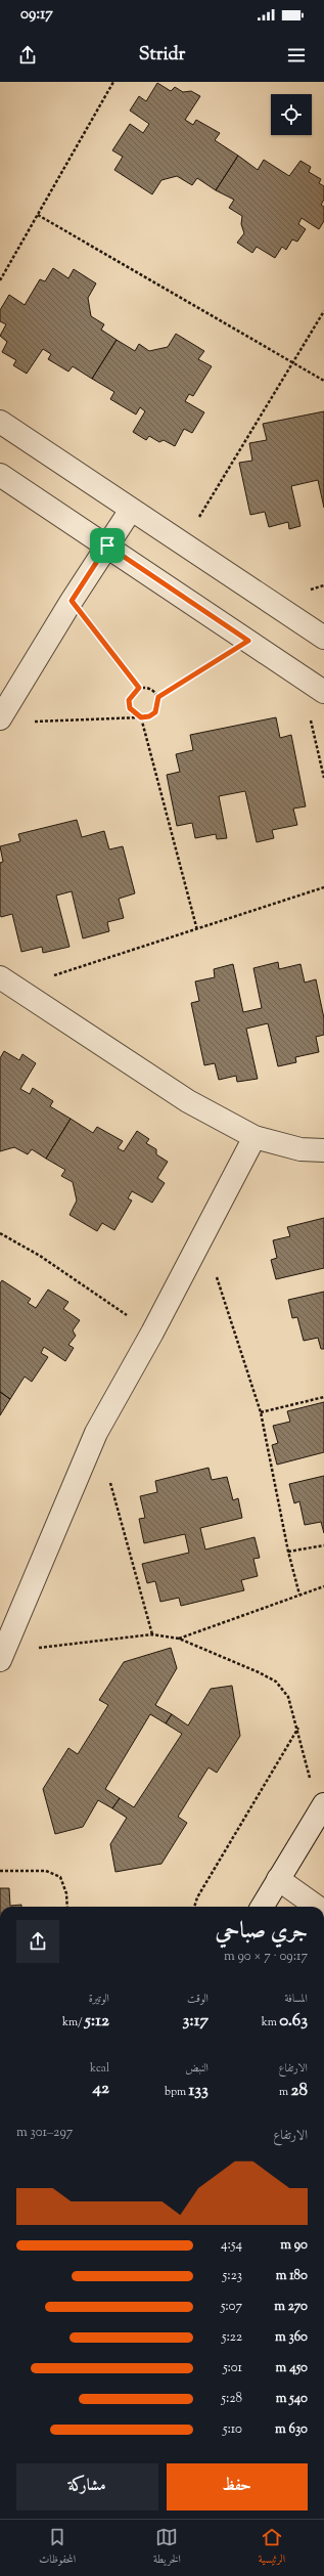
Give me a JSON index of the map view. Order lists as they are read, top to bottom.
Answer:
{
  "page": {
    "status": "09:17",
    "header": "Stridr",
    "heading": ["جري صباحي", "09:17 · 7 × 90 m"],
    "stats": [
      ["المسافة", "0.63 km"],
      ["الوقت", "3:17"],
      ["الوتيرة", "5:12 /km"],
      ["الارتفاع", "28 m"],
      ["النبض", "133 bpm"],
      ["kcal", "42"]
    ],
    "chart": ["الارتفاع", "297–301 m"],
    "list": [
      {
        "name": "90 m",
        "note": "4:54"
      },
      {
        "name": "180 m",
        "note": "5:23"
      },
      {
        "name": "270 m",
        "note": "5:07"
      },
      {
        "name": "360 m",
        "note": "5:22"
      },
      {
        "name": "450 m",
        "note": "5:01"
      },
      {
        "name": "540 m",
        "note": "5:28"
      },
      {
        "name": "630 m",
        "note": "5:10"
      }
    ],
    "buttons": ["حفظ", "مشاركة"],
    "tabs": ["الرئيسية", "الخريطة", "المحفوظات"]
  }
}
